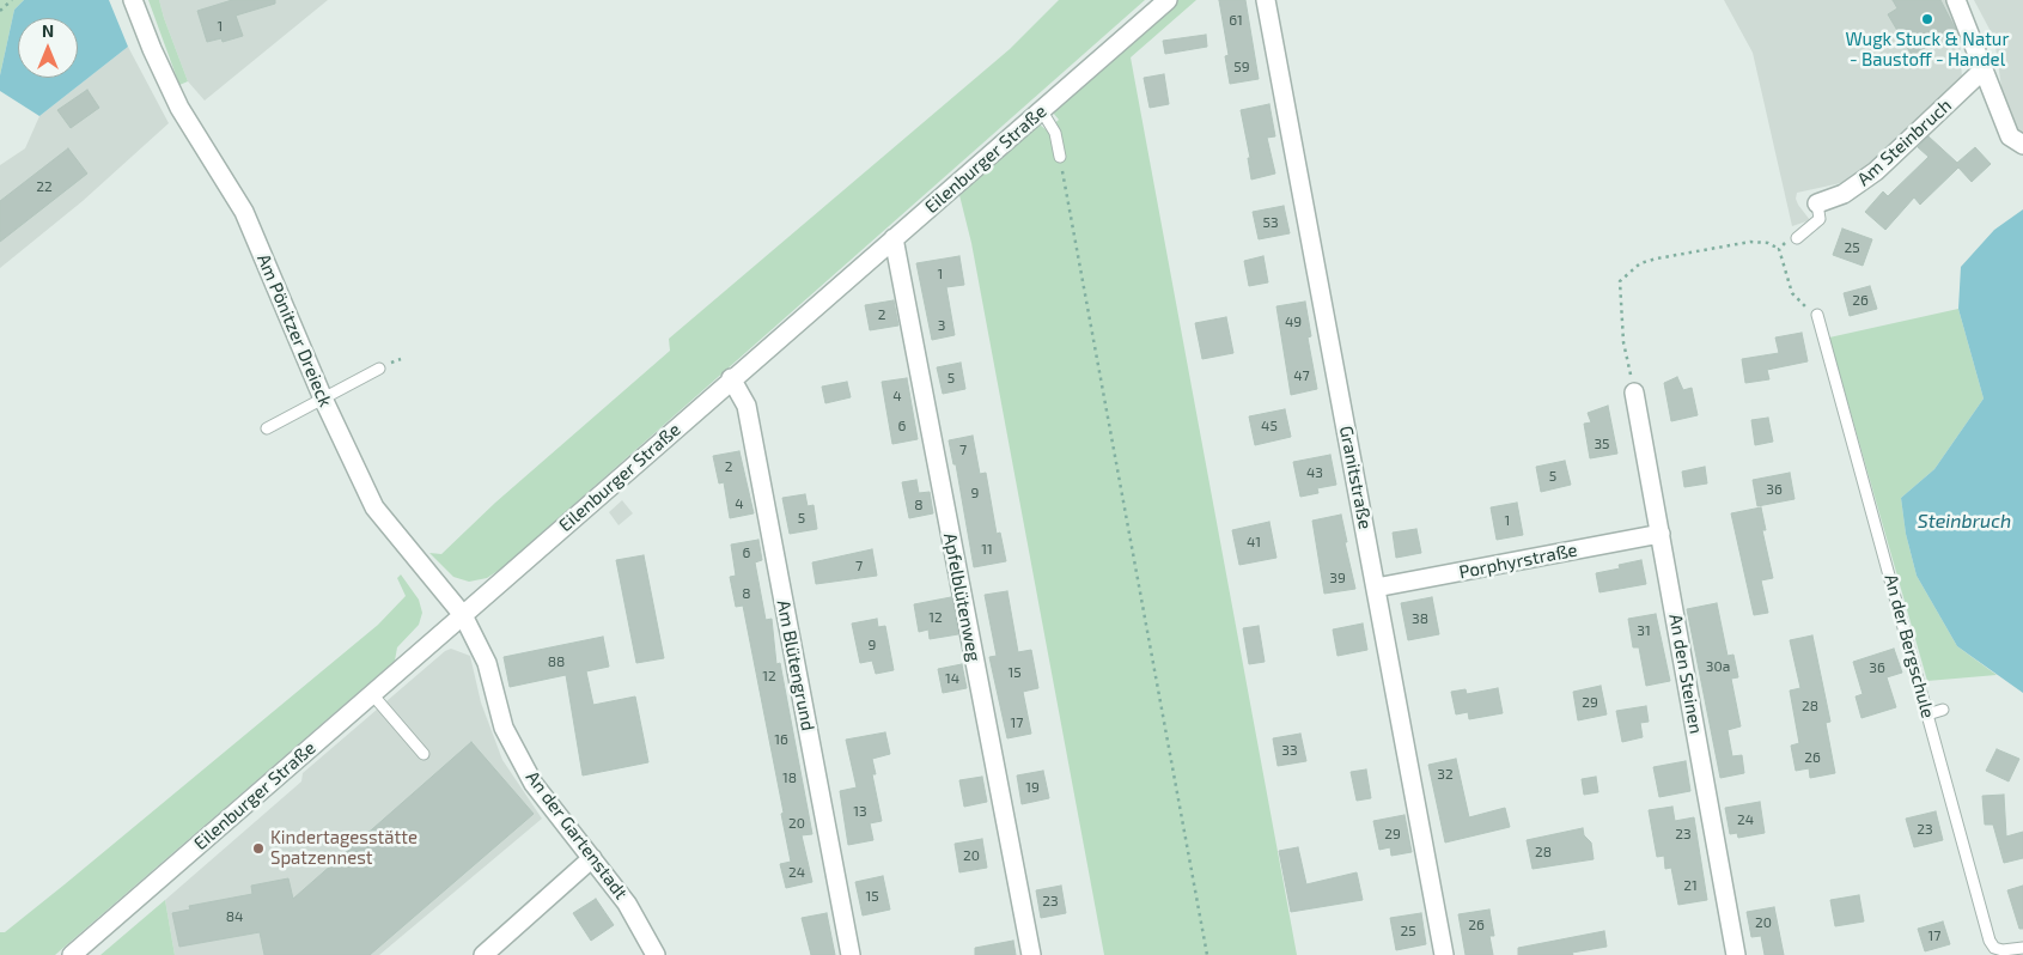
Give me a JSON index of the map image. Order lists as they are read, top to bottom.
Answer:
{
  "streets": {
    "street": [
      "Am Steinbruch",
      "Eilenburger Straße",
      "Am Pönitzer Dreieck",
      "Granitstraße",
      "Porphyrstraße",
      "Apfelblütenweg",
      "Am Blütengrund",
      "An den Steinen",
      "An der Gartenstadt"
    ],
    "lane": ["An der Bergschule"]
  },
  "crossings": [
    ["Eilenburger Straße", "Am Pönitzer Dreieck"],
    ["Eilenburger Straße", "Apfelblütenweg"],
    ["Eilenburger Straße", "Am Blütengrund"],
    ["Eilenburger Straße", "An der Gartenstadt"],
    ["Am Pönitzer Dreieck", "An der Gartenstadt"],
    ["Granitstraße", "Porphyrstraße"],
    ["Porphyrstraße", "An den Steinen"]
  ],
  "water": ["Steinbruch"],
  "places": ["Wugk Stuck & Natur - Baustoff - Handel", "Kindertagesstätte Spatzennest"],
  "house_numbers": [
    "61",
    "1",
    "59",
    "22",
    "53",
    "25",
    "1",
    "26",
    "2",
    "49",
    "3",
    "47",
    "5",
    "4",
    "6",
    "45",
    "35",
    "7",
    "2",
    "43",
    "5",
    "36",
    "9",
    "4",
    "8",
    "5",
    "1",
    "41",
    "11",
    "6",
    "7",
    "39",
    "8",
    "12",
    "38",
    "31",
    "9",
    "88",
    "30a",
    "36",
    "15",
    "12",
    "14",
    "29",
    "28",
    "17",
    "16",
    "33",
    "26",
    "32",
    "18",
    "19",
    "13",
    "24",
    "20",
    "23",
    "29",
    "23",
    "28",
    "20",
    "24",
    "21",
    "15",
    "23",
    "84",
    "20",
    "26",
    "25",
    "17"
  ],
  "north": "top"
}
